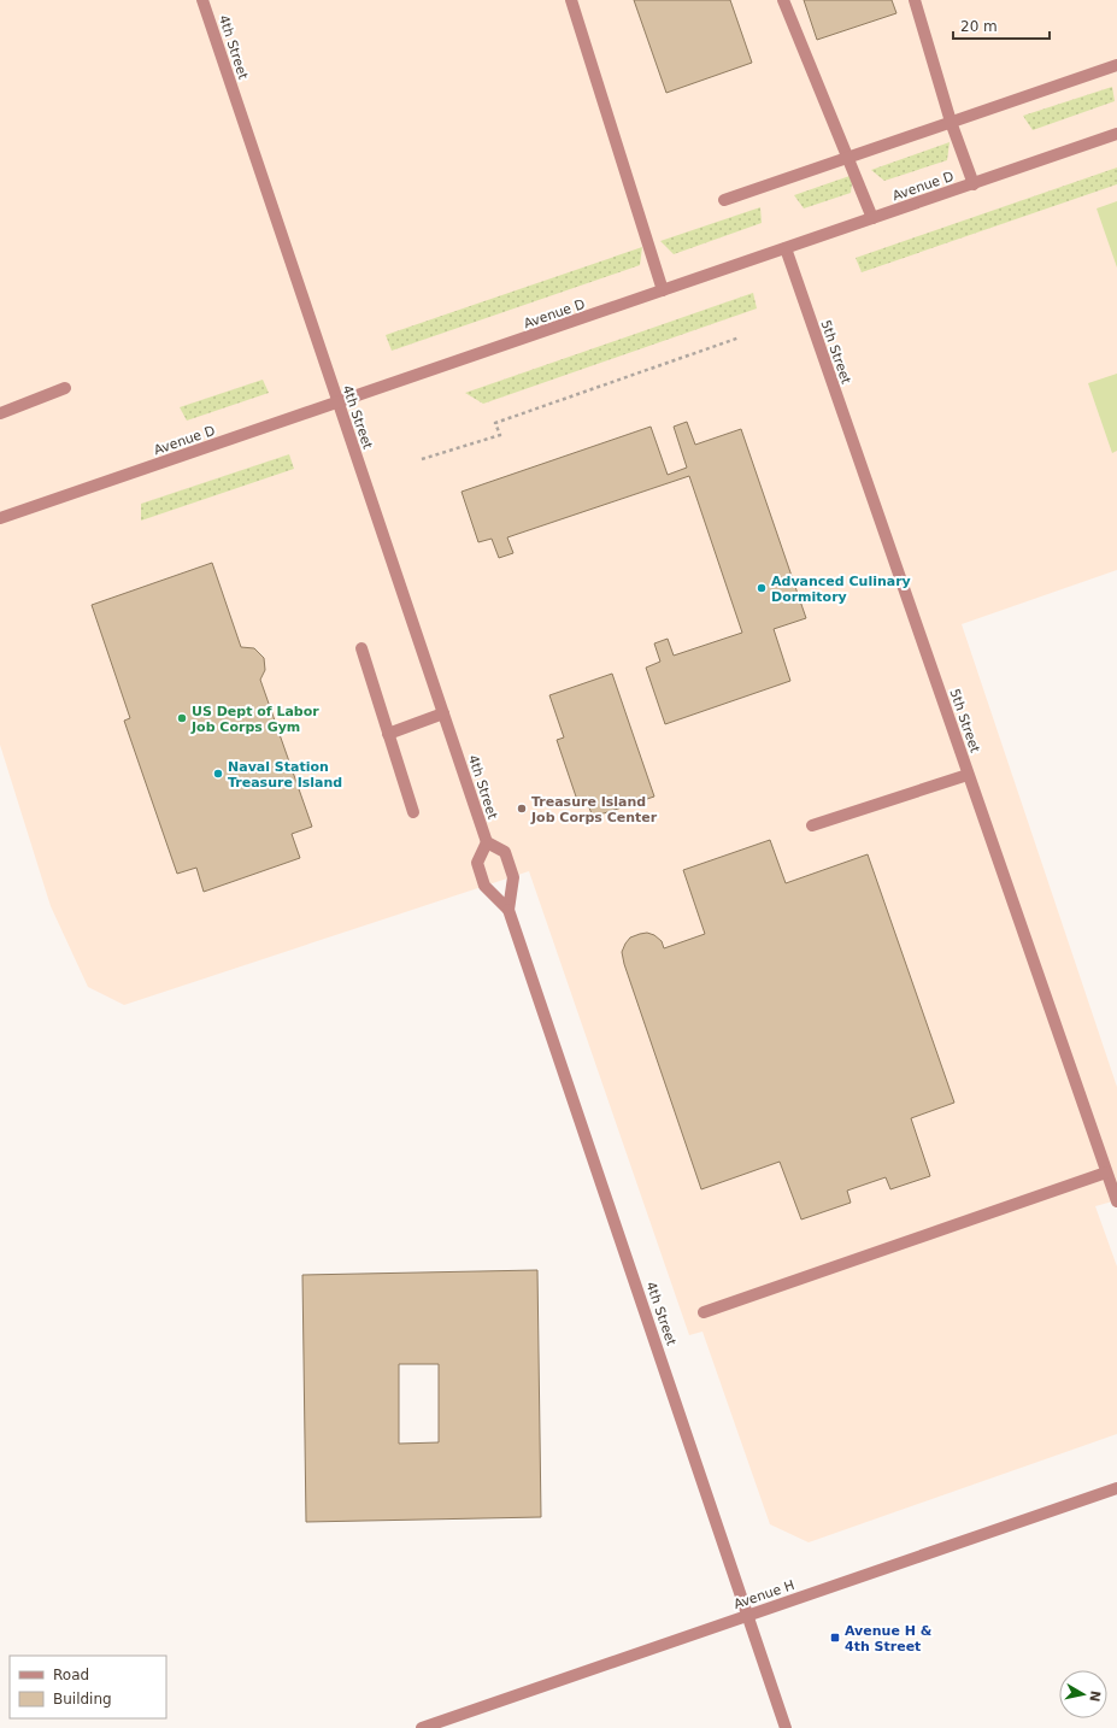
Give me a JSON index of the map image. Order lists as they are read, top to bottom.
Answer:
{
  "streets": {
    "street": [
      "4th Street",
      "Avenue D",
      "5th Street",
      "Avenue H"
    ]
  },
  "crossings": [
    ["4th Street", "Avenue D"],
    ["4th Street", "Avenue H"],
    ["Avenue D", "5th Street"]
  ],
  "places": {
    "other": [
      "Advanced Culinary Dormitory",
      "US Dept of Labor Job Corps Gym",
      "Naval Station Treasure Island",
      "Treasure Island Job Corps Center"
    ],
    "transit": ["Avenue H & 4th Street"]
  },
  "legend": ["Road", "Building"],
  "scale_bar": "20 m",
  "north": "right"
}
